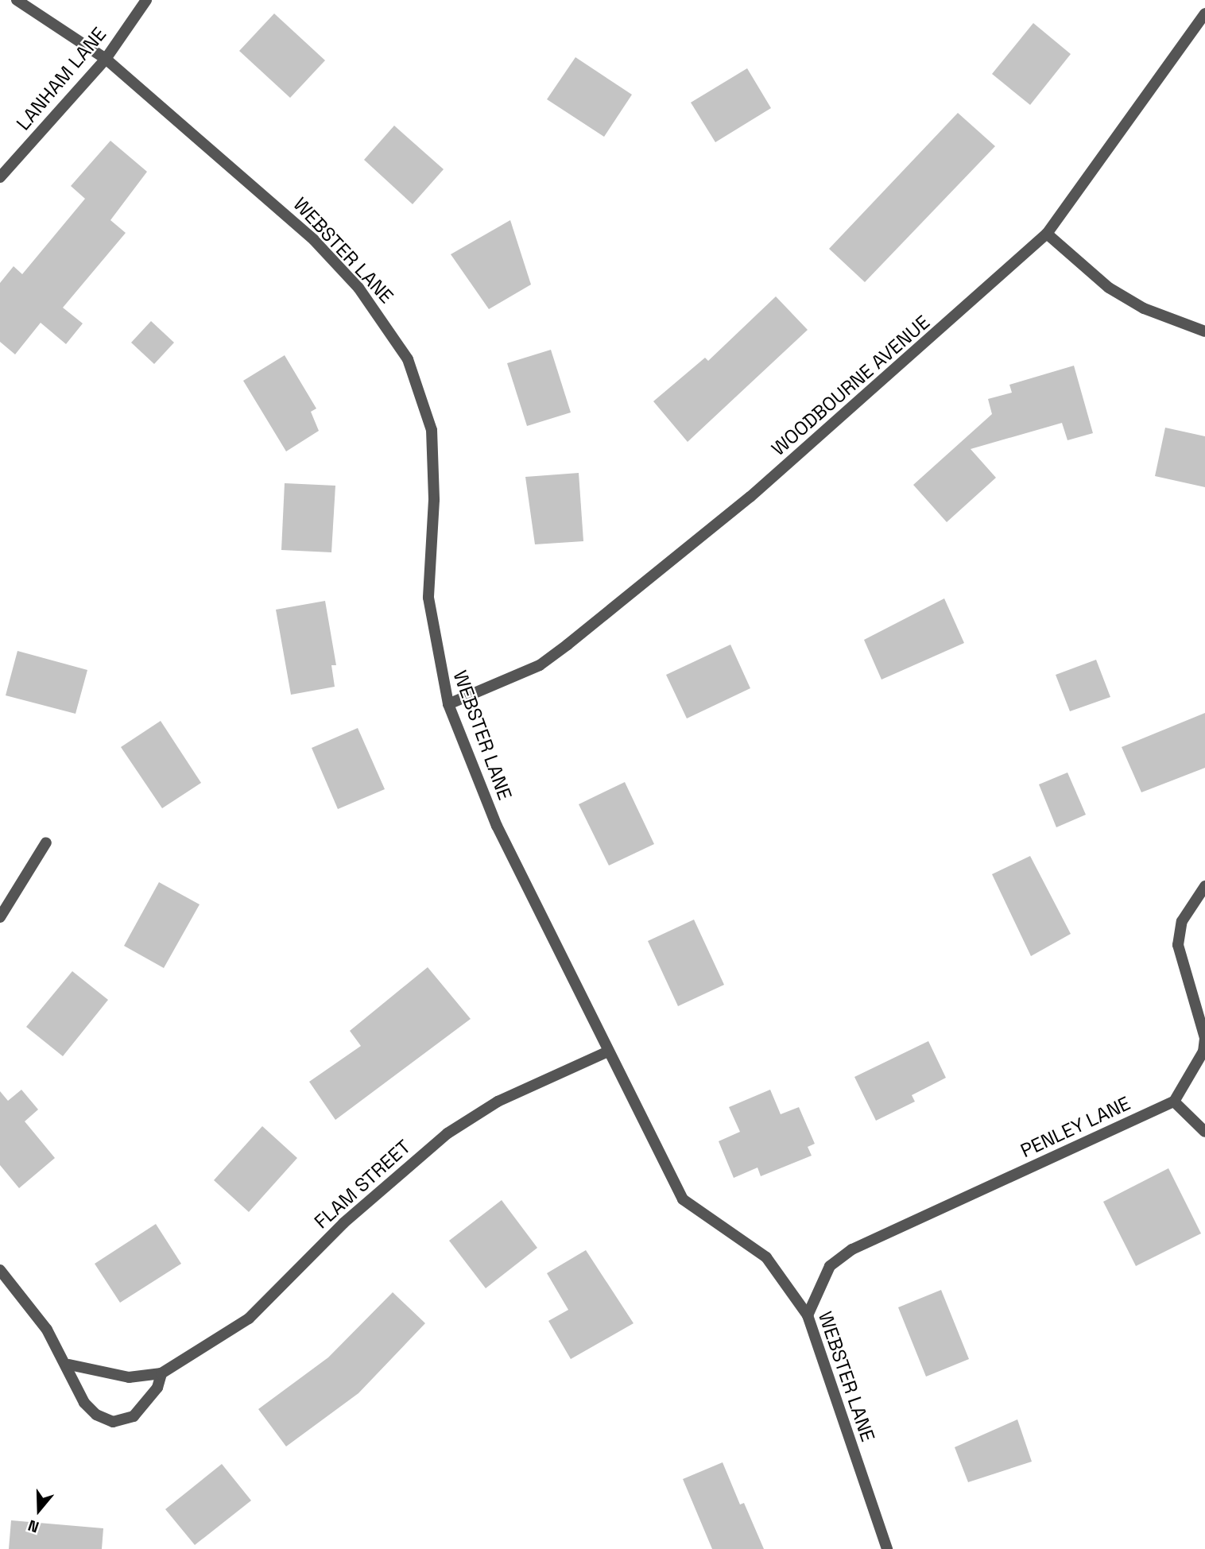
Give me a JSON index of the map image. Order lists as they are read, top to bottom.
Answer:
{
  "streets": {
    "street": [
      "LANHAM LANE",
      "WEBSTER LANE",
      "WOODBOURNE AVENUE",
      "PENLEY LANE",
      "FLAM STREET"
    ]
  },
  "crossings": [
    ["LANHAM LANE", "WEBSTER LANE"],
    ["WEBSTER LANE", "WOODBOURNE AVENUE"],
    ["WEBSTER LANE", "PENLEY LANE"],
    ["WEBSTER LANE", "FLAM STREET"]
  ],
  "north": "bottom"
}
